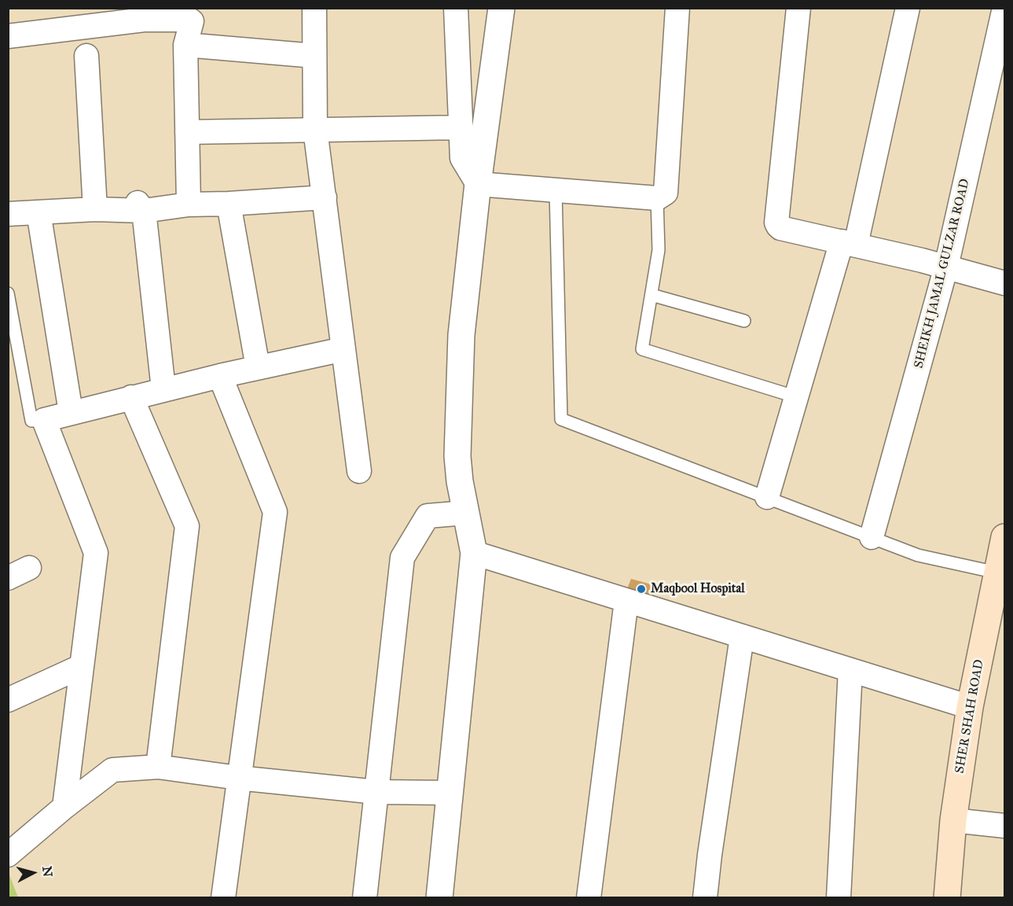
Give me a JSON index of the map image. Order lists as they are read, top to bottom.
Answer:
{
  "streets": {
    "main road": ["SHER SHAH ROAD"],
    "street": ["SHEIKH JAMAL GULZAR ROAD"]
  },
  "places": ["Maqbool Hospital"],
  "north": "right"
}
